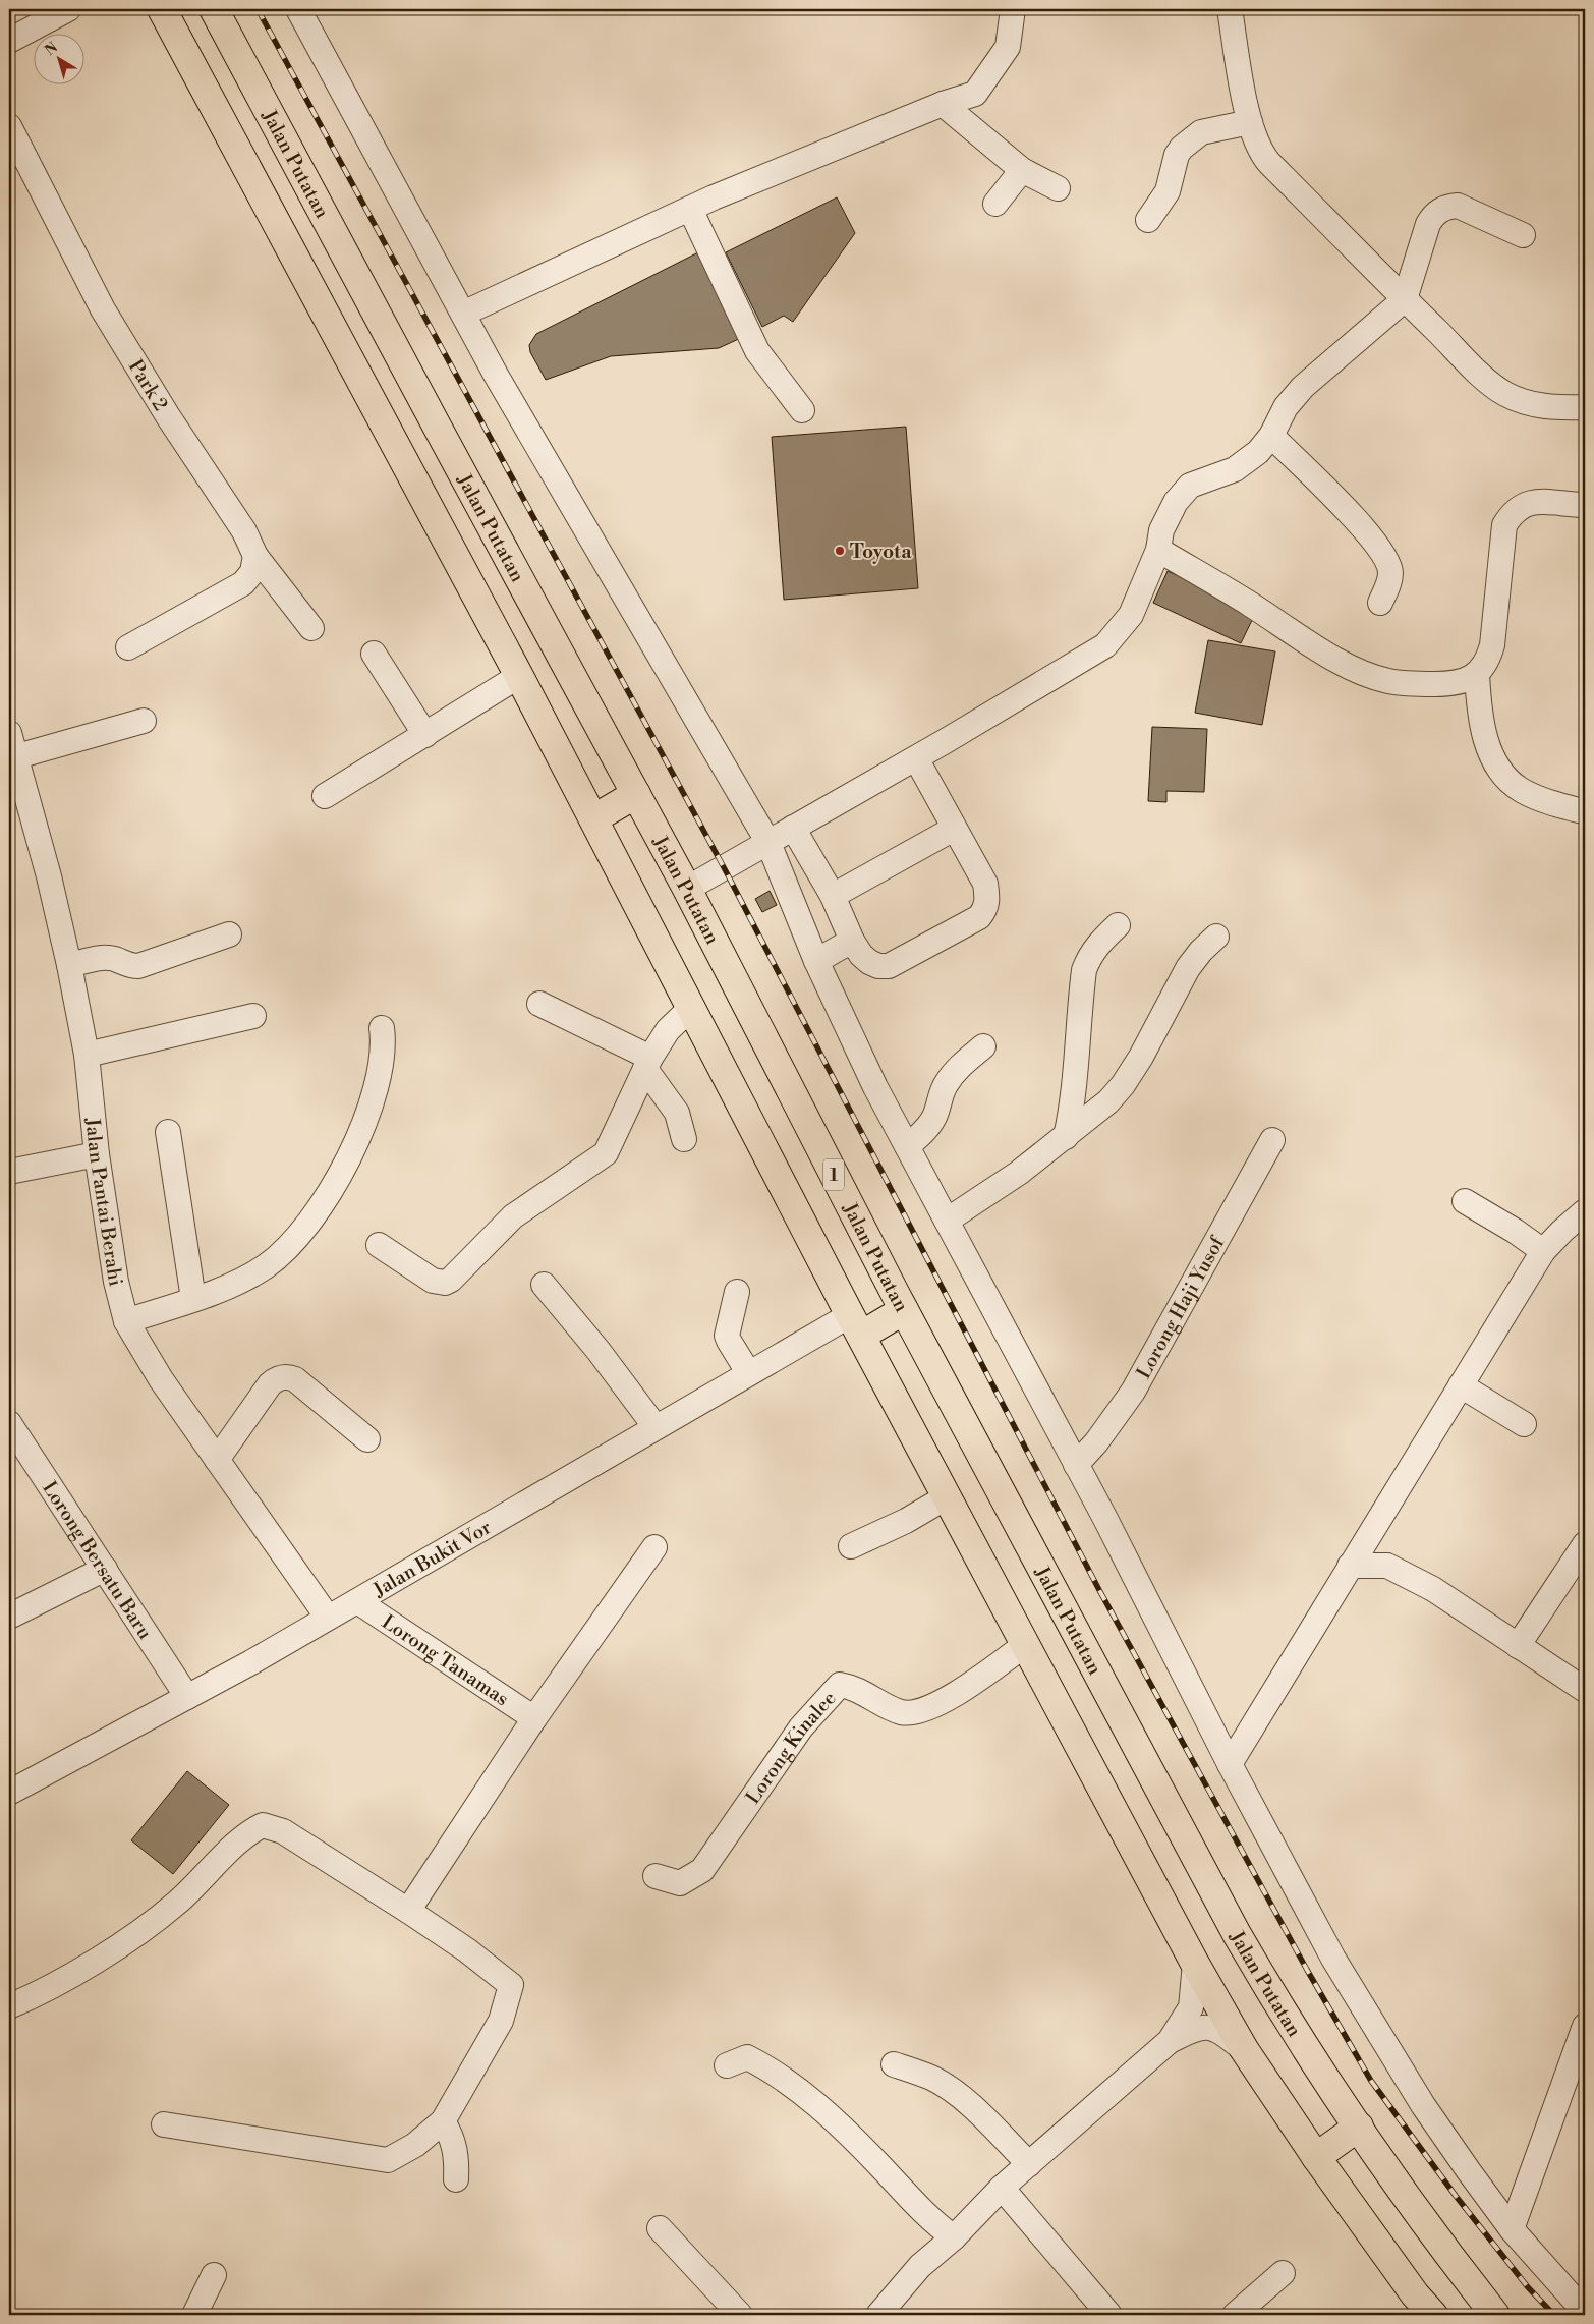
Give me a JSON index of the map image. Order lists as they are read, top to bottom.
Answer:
{
  "streets": {
    "highway": ["Jalan Putatan", "1"],
    "street": [
      "Park 2",
      "Jalan Pantai Berahi",
      "Lorong Haji Yusof",
      "Jalan Bukit Vor",
      "Lorong Bersatu Baru",
      "Lorong Tanamas",
      "Lorong Kinalee"
    ]
  },
  "crossings": [
    ["Jalan Pantai Berahi", "Jalan Bukit Vor"],
    ["Jalan Bukit Vor", "Lorong Bersatu Baru"],
    ["Jalan Bukit Vor", "Lorong Tanamas"]
  ],
  "places": ["Toyota"],
  "north": "top left"
}
